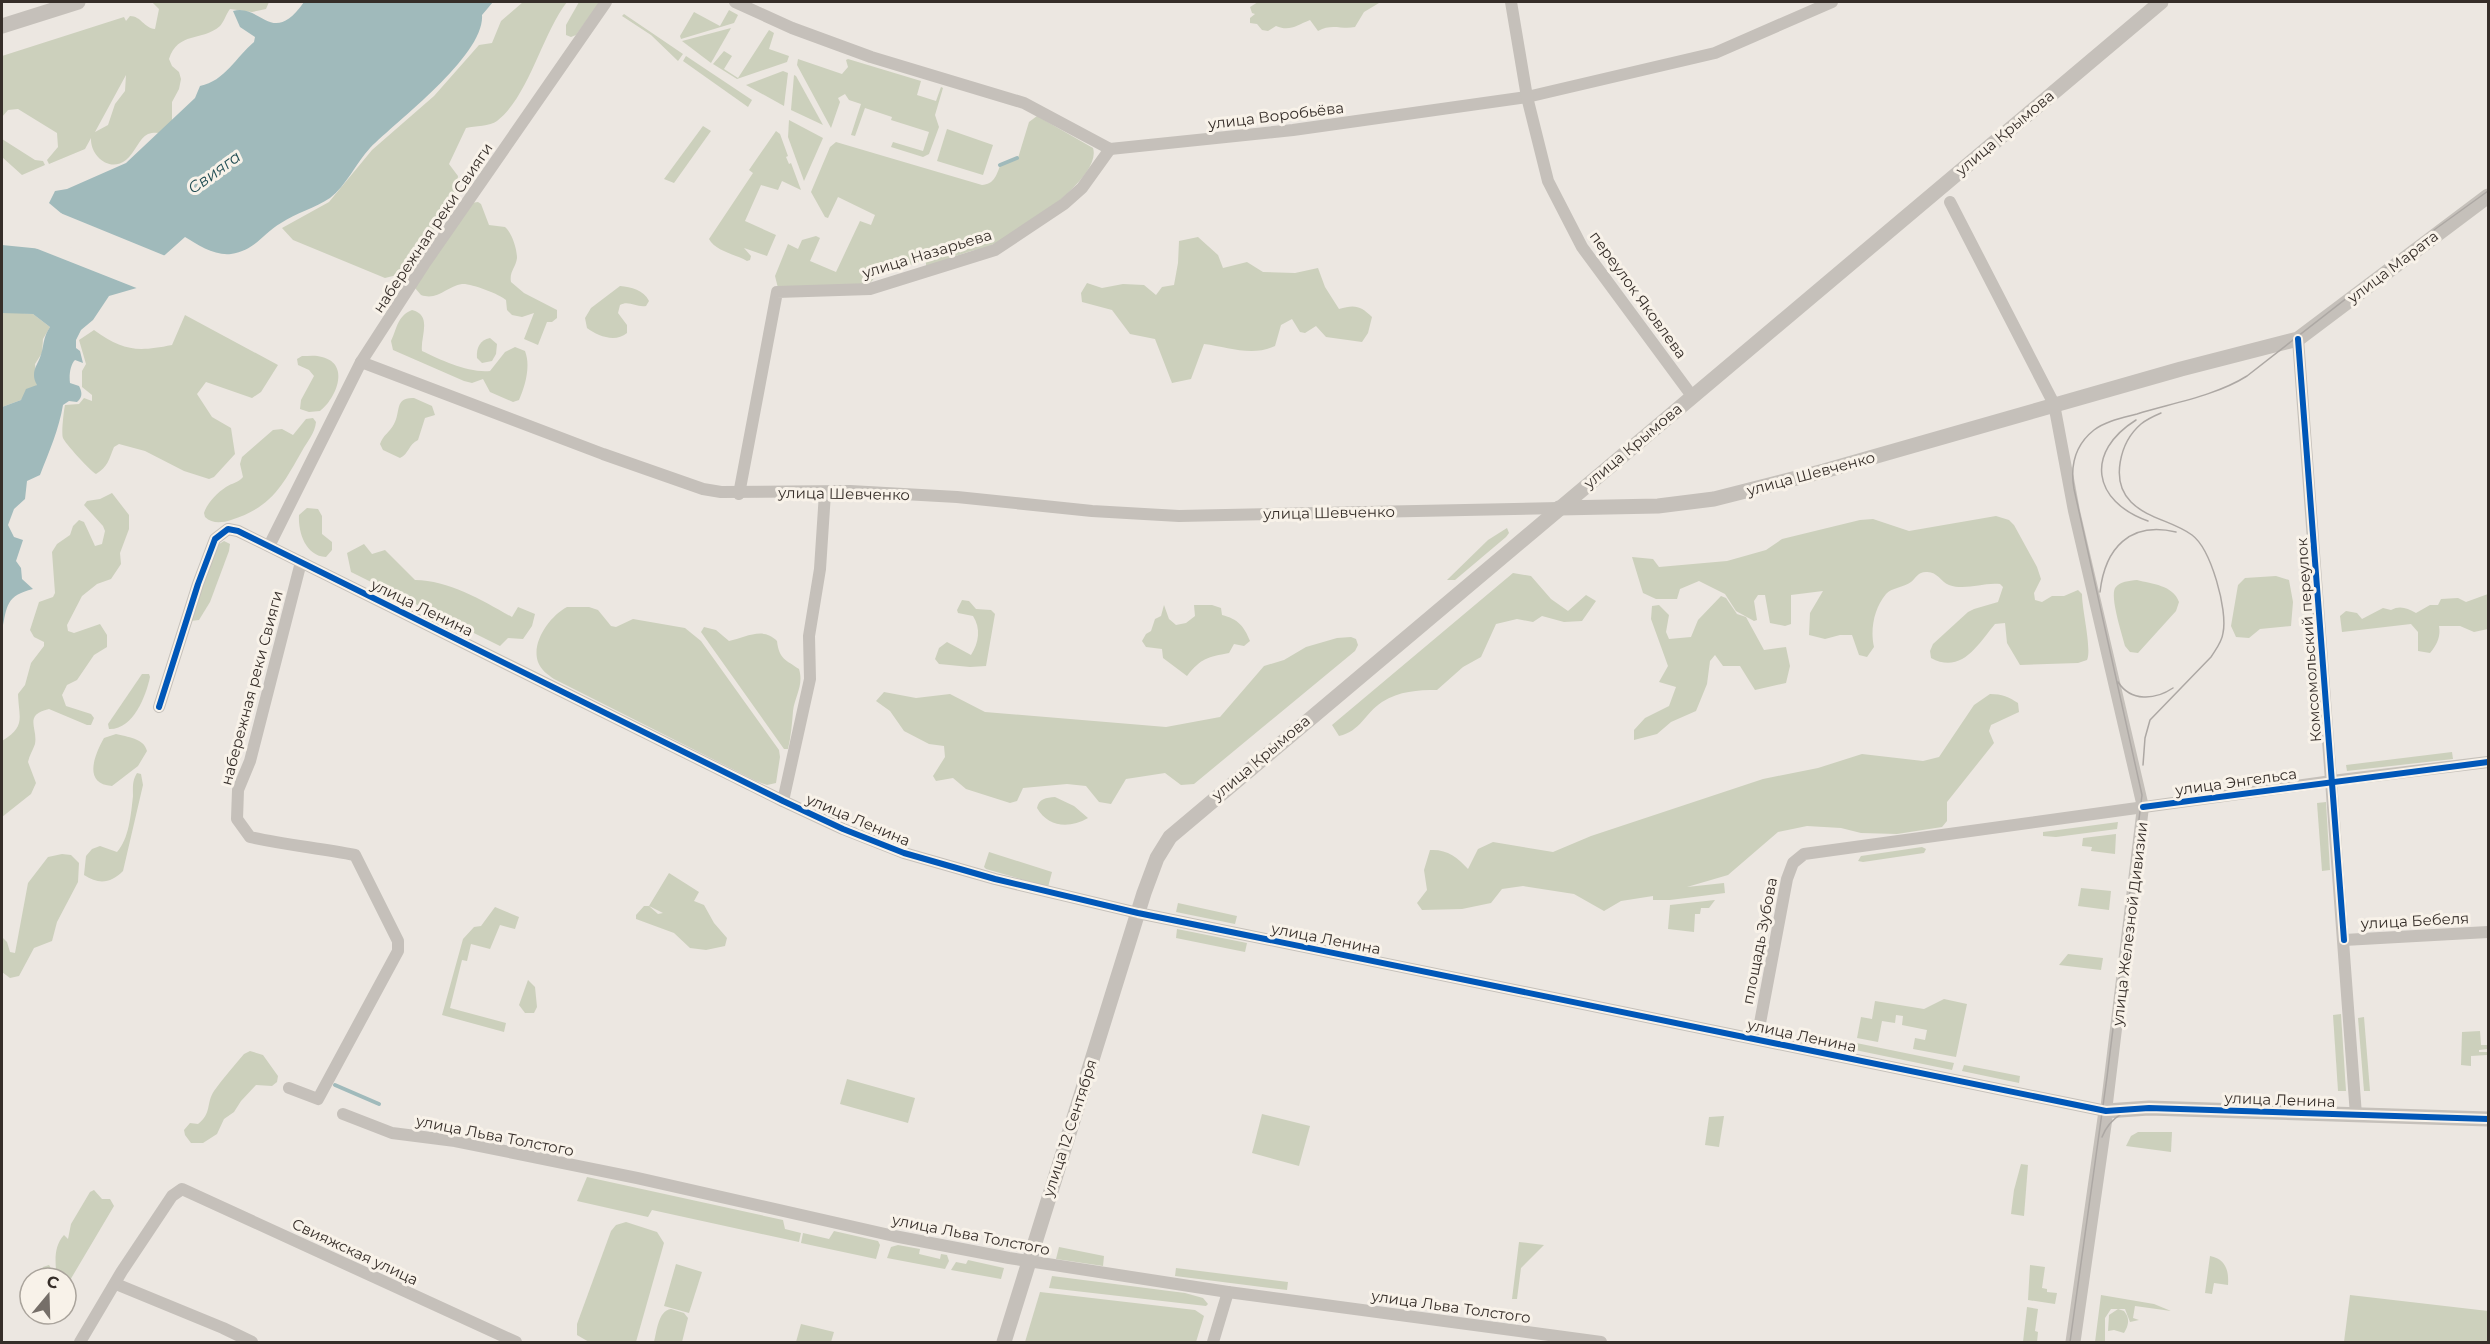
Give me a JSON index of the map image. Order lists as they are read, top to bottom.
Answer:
{
  "streets": {
    "street": [
      "улица Воробьёва",
      "улица Крымова",
      "набережная реки Свияги",
      "улица Назарьева",
      "улица Марата",
      "переулок Яковлева",
      "улица Шевченко",
      "улица Ленина",
      "Комсомольский переулок",
      "улица Энгельса",
      "улица Бебеля",
      "улица Железной Дивизии",
      "площадь Зубова",
      "улица 12 Сентября",
      "улица Льва Толстого",
      "Свияжская улица"
    ]
  },
  "crossings": [
    ["улица Воробьёва", "улица Назарьева"],
    ["улица Воробьёва", "переулок Яковлева"],
    ["улица Крымова", "переулок Яковлева"],
    ["улица Крымова", "улица Шевченко"],
    ["улица Крымова", "улица Ленина"],
    ["улица Крымова", "улица 12 Сентября"],
    ["набережная реки Свияги", "улица Шевченко"],
    ["набережная реки Свияги", "улица Ленина"],
    ["улица Назарьева", "улица Шевченко"],
    ["улица Марата", "улица Шевченко"],
    ["улица Марата", "Комсомольский переулок"],
    ["улица Шевченко", "Комсомольский переулок"],
    ["улица Шевченко", "улица Железной Дивизии"],
    ["улица Ленина", "Комсомольский переулок"],
    ["улица Ленина", "улица Железной Дивизии"],
    ["улица Ленина", "площадь Зубова"],
    ["улица Ленина", "улица 12 Сентября"],
    ["Комсомольский переулок", "улица Энгельса"],
    ["Комсомольский переулок", "улица Бебеля"],
    ["улица Энгельса", "улица Железной Дивизии"],
    ["улица Энгельса", "площадь Зубова"],
    ["улица 12 Сентября", "улица Льва Толстого"]
  ],
  "water": ["Свияга"],
  "north": "top"
}
